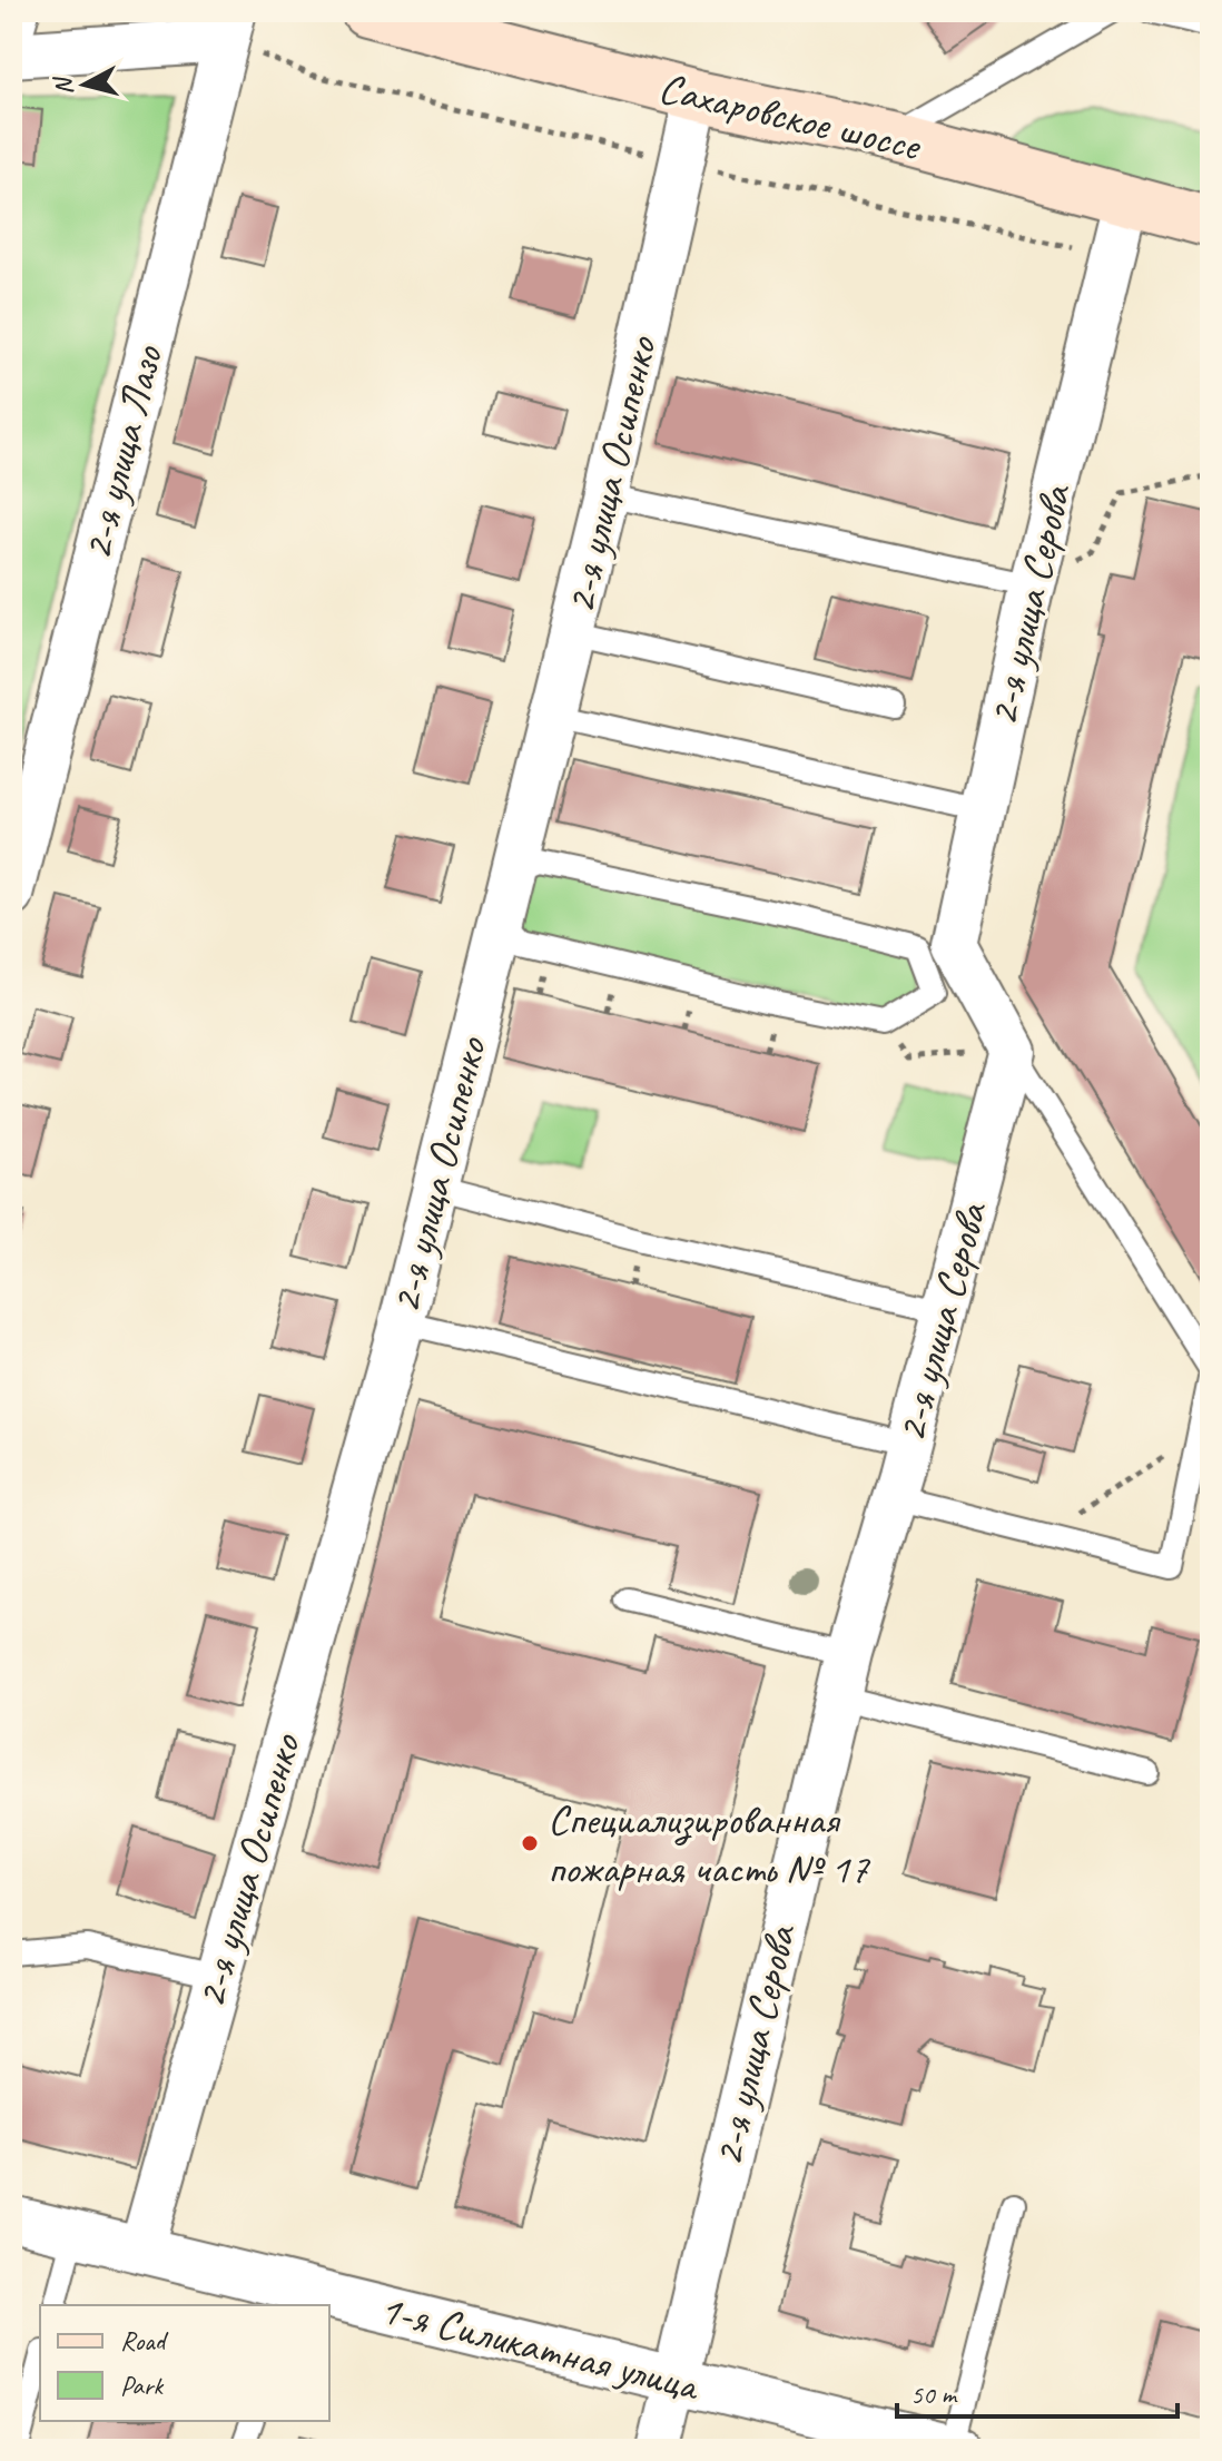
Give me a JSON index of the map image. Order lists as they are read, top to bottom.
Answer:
{
  "streets": {
    "main road": ["Сахаровское шоссе"],
    "street": [
      "2-я улица Лазо",
      "2-я улица Осипенко",
      "2-я улица Серова",
      "1-я Силикатная улица"
    ]
  },
  "crossings": [
    ["Сахаровское шоссе", "2-я улица Осипенко"],
    ["Сахаровское шоссе", "2-я улица Серова"],
    ["2-я улица Осипенко", "1-я Силикатная улица"],
    ["2-я улица Серова", "1-я Силикатная улица"]
  ],
  "places": ["Специализированная пожарная часть № 17"],
  "legend": ["Road", "Park"],
  "scale_bar": "50 m",
  "north": "left"
}
